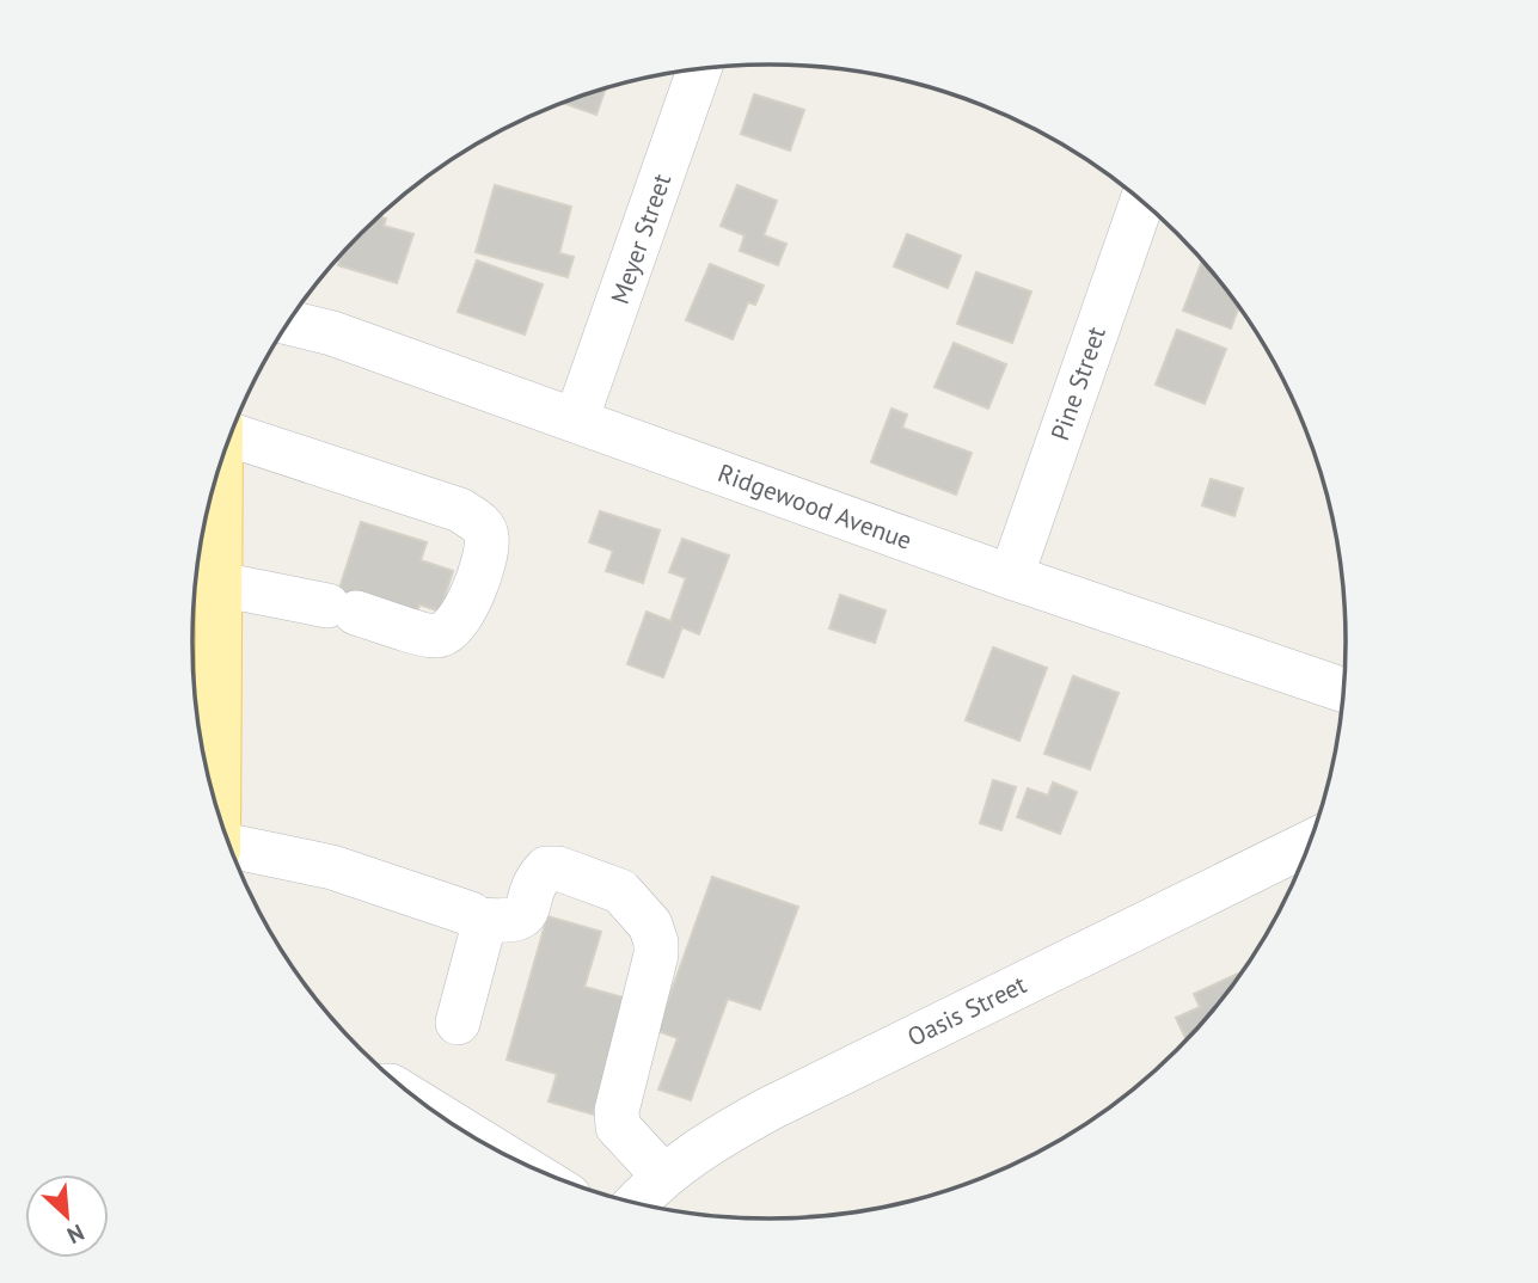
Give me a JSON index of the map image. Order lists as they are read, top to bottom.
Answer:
{
  "streets": {
    "street": [
      "Meyer Street",
      "Pine Street",
      "Ridgewood Avenue",
      "Oasis Street"
    ]
  },
  "crossings": [
    ["Meyer Street", "Ridgewood Avenue"],
    ["Pine Street", "Ridgewood Avenue"]
  ],
  "north": "bottom right"
}
